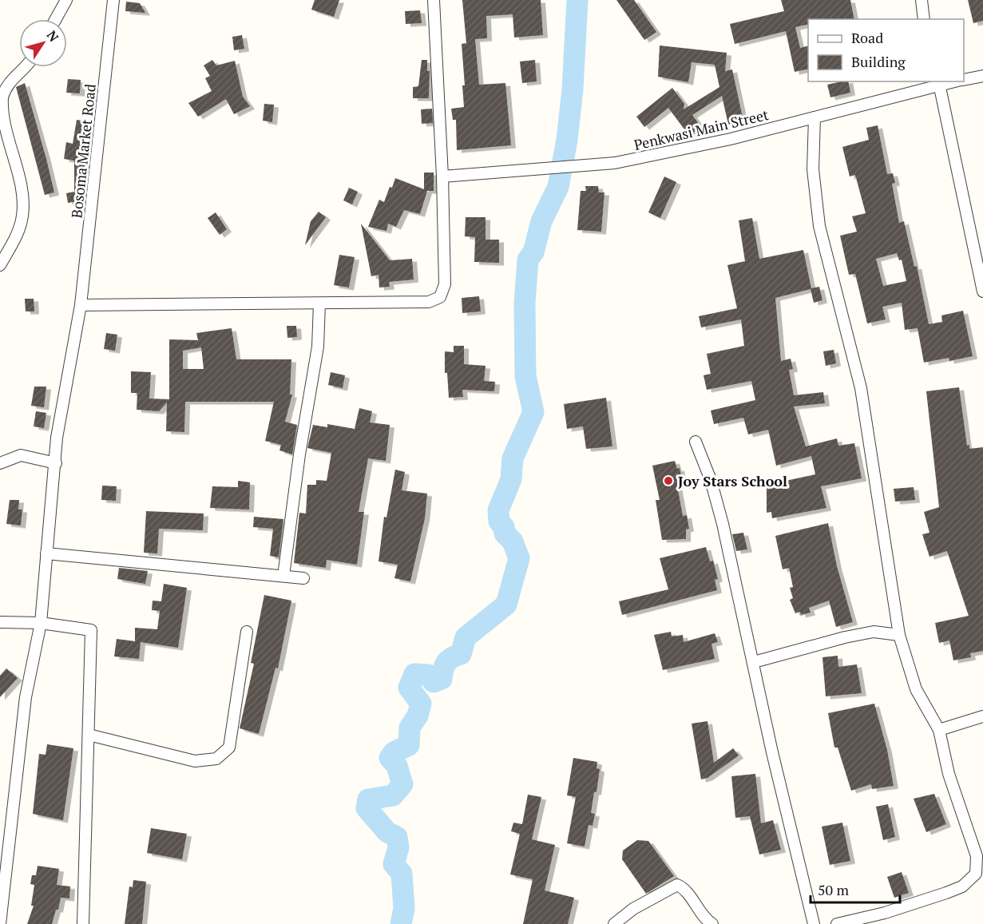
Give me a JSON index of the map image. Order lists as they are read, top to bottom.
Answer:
{
  "streets": {
    "street": ["Penkwasi Main Street", "Bosoma Market Road"]
  },
  "places": ["Joy Stars School"],
  "legend": ["Road", "Building"],
  "scale_bar": "50 m",
  "north": "top right"
}
